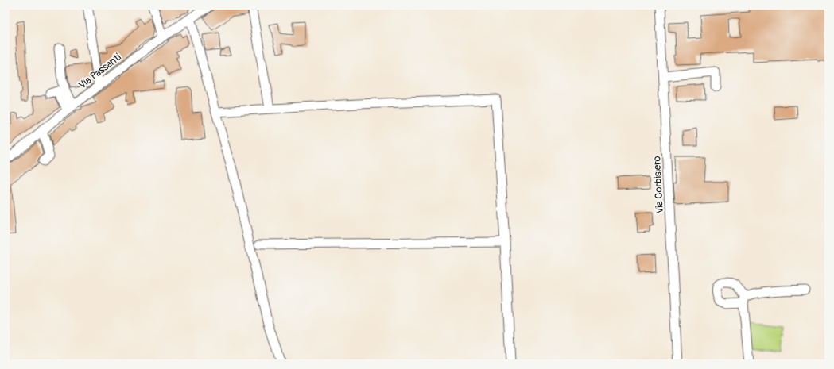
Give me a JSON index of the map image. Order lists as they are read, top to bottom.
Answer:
{
  "streets": {
    "street": ["Via Passanti", "Via Corbisiero"]
  }
}
